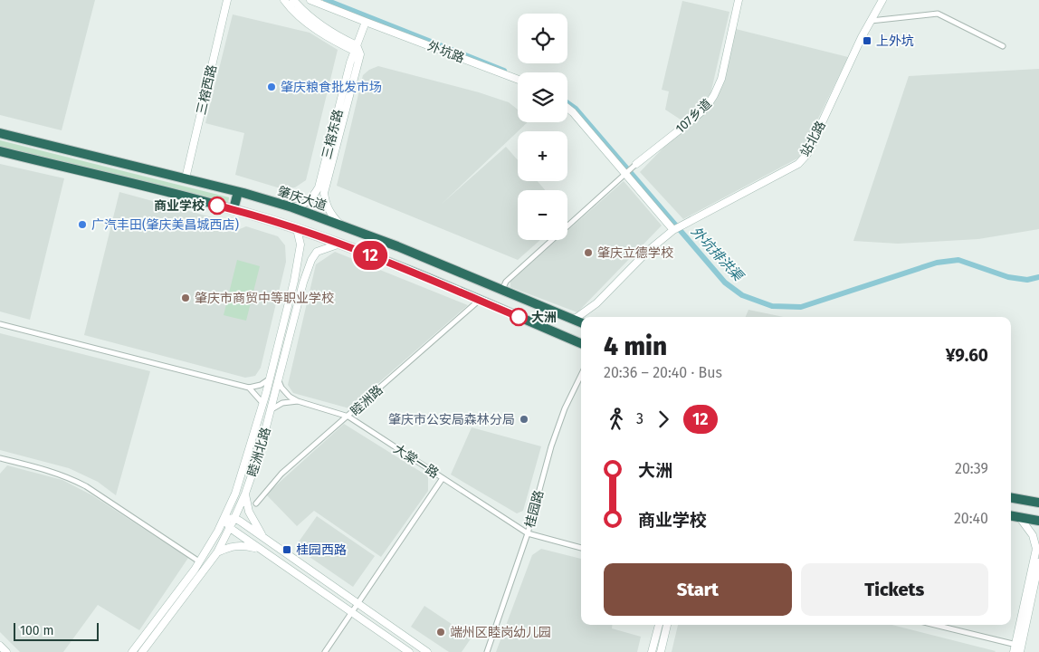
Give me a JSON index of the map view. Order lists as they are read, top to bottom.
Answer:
{
  "streets": {
    "highway": ["肇庆大道"],
    "street": [
      "外坑路",
      "三榕西路",
      "107乡道",
      "三榕东路",
      "站北路",
      "睦洲路",
      "睦洲北路",
      "大棠一路",
      "桂园路"
    ]
  },
  "crossings": [
    ["三榕西路", "肇庆大道"],
    ["三榕东路", "肇庆大道"],
    ["睦洲路", "大棠一路"],
    ["大棠一路", "桂园路"]
  ],
  "water": ["外坑排洪渠"],
  "places": {
    "transit": ["上外坑", "桂园西路"],
    "other": [
      "肇庆粮食批发市场",
      "商业学校",
      "广汽丰田(肇庆美昌城西店)",
      "肇庆立德学校",
      "肇庆市商贸中等职业学校",
      "大洲",
      "肇庆市公安局森林分局",
      "端州区睦岗幼儿园"
    ]
  },
  "lines": ["bus line 12"],
  "scale_bar": "100 m",
  "page": {
    "on_map": "12",
    "map_buttons": ["+", "−"],
    "heading": ["4 min", "20:36 – 20:40 · Bus", "¥9.60"],
    "legs": ["3", "12"],
    "list": [
      {
        "name": "大洲",
        "value": "20:39"
      },
      {
        "name": "商业学校",
        "value": "20:40"
      }
    ],
    "buttons": ["Start", "Tickets"],
    "scale": "100 m"
  }
}
